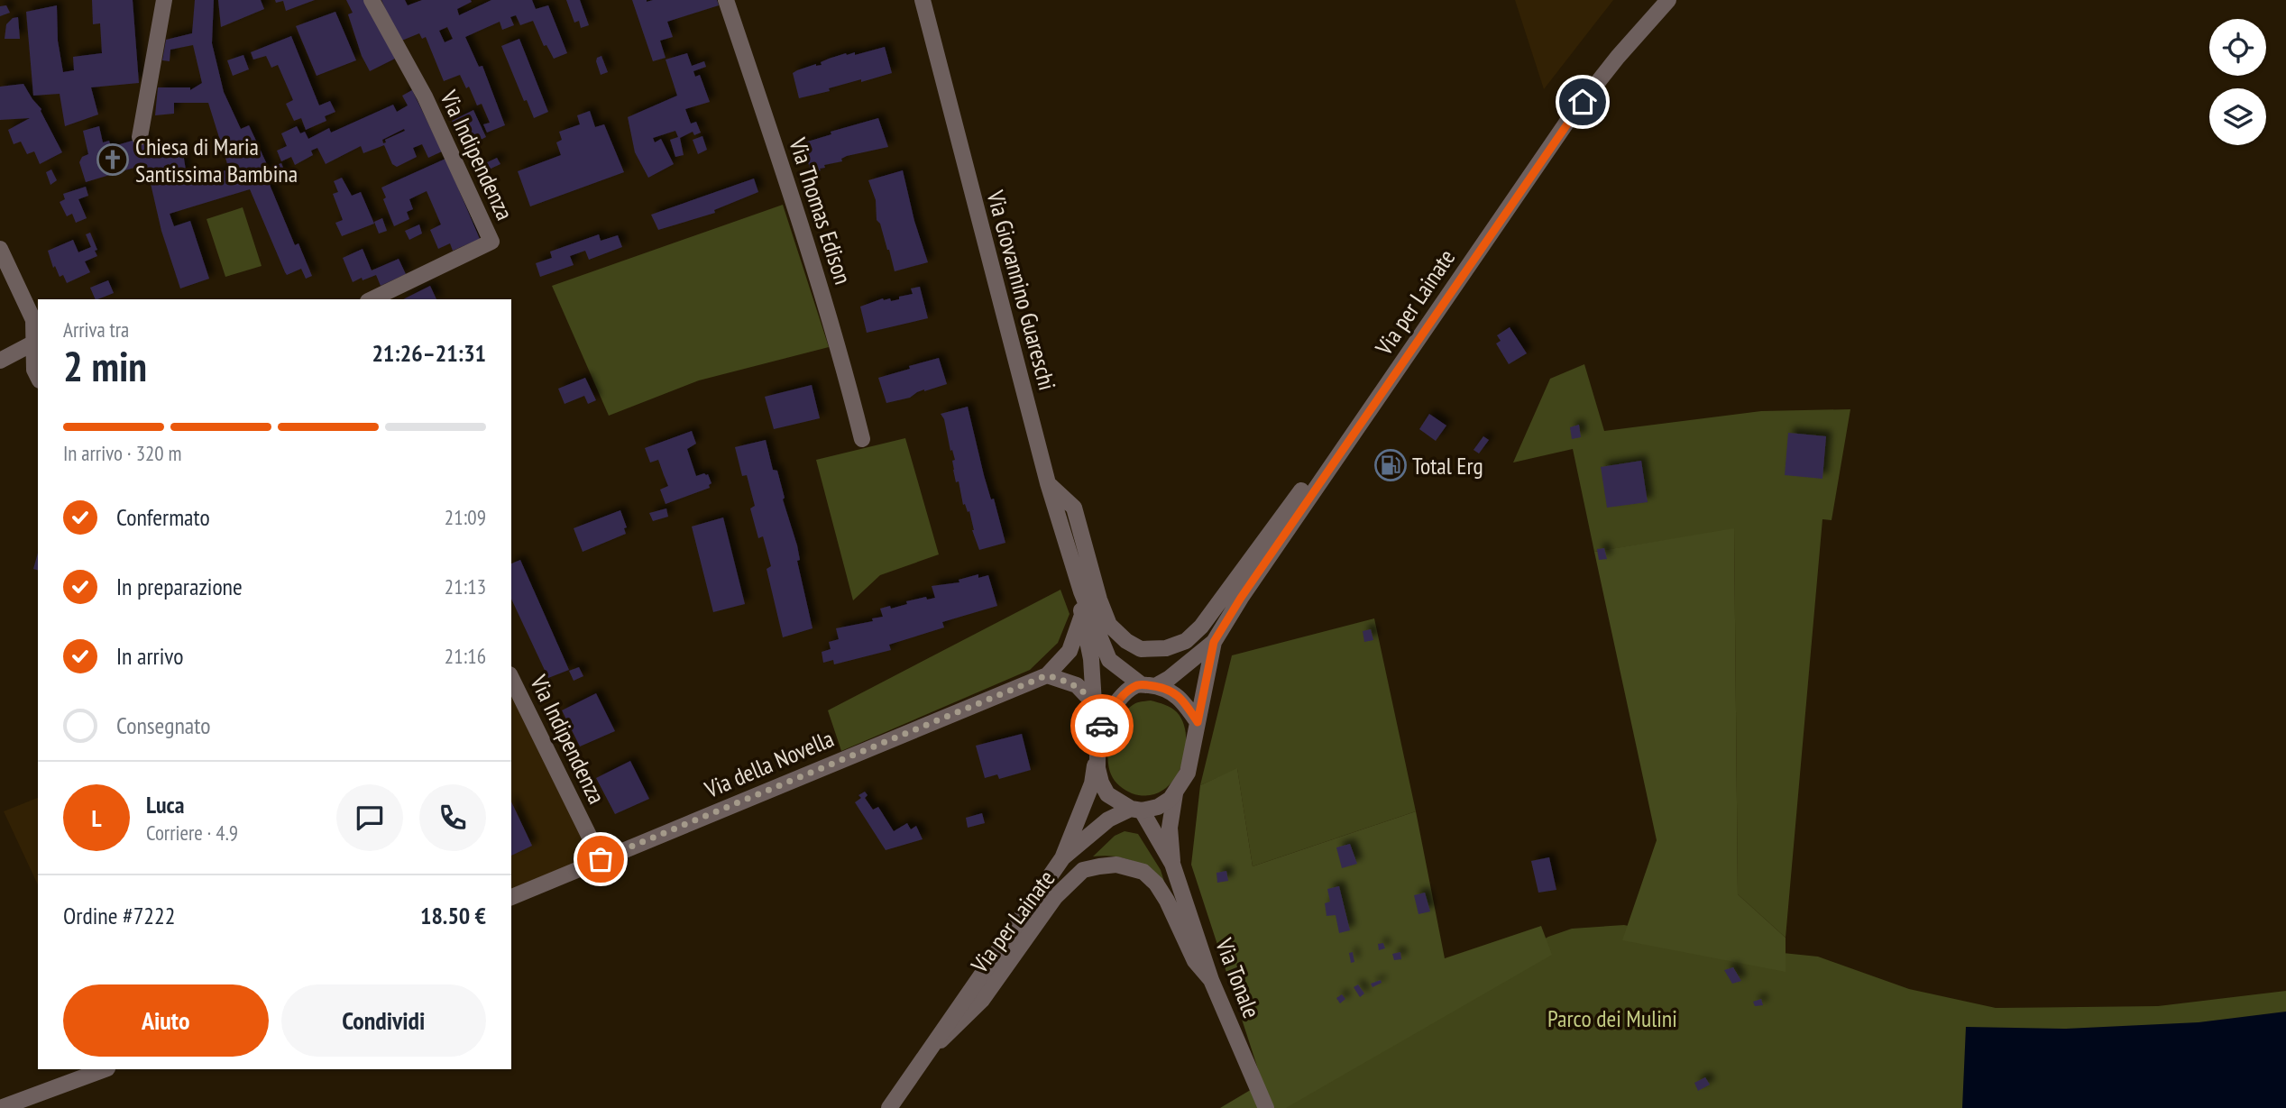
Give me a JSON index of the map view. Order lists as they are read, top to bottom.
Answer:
{
  "streets": {
    "street": [
      "Via Indipendenza",
      "Via Thomas Edison",
      "Via Giovannino Guareschi",
      "Via per Lainate",
      "Via della Novella",
      "Via Tonale"
    ]
  },
  "crossings": [
    ["Via Indipendenza", "Via della Novella"],
    ["Via per Lainate", "Via Tonale"]
  ],
  "parks": ["Parco dei Mulini"],
  "places": {
    "church": ["Chiesa di Maria Santissima Bambina"],
    "fuel station": ["Total Erg"]
  },
  "page": {
    "heading": ["2 min", "Arriva tra", "21:26–21:31"],
    "panel": [
      "Luca",
      "Corriere · 4.9",
      "Ordine #7222",
      "18.50 €"
    ],
    "bar": "In arrivo · 320 m",
    "list": [
      ["Confermato", "21:09"],
      ["In preparazione", "21:13"],
      ["In arrivo", "21:16"],
      "Consegnato"
    ],
    "round": "L",
    "buttons": ["Aiuto", "Condividi"]
  }
}
